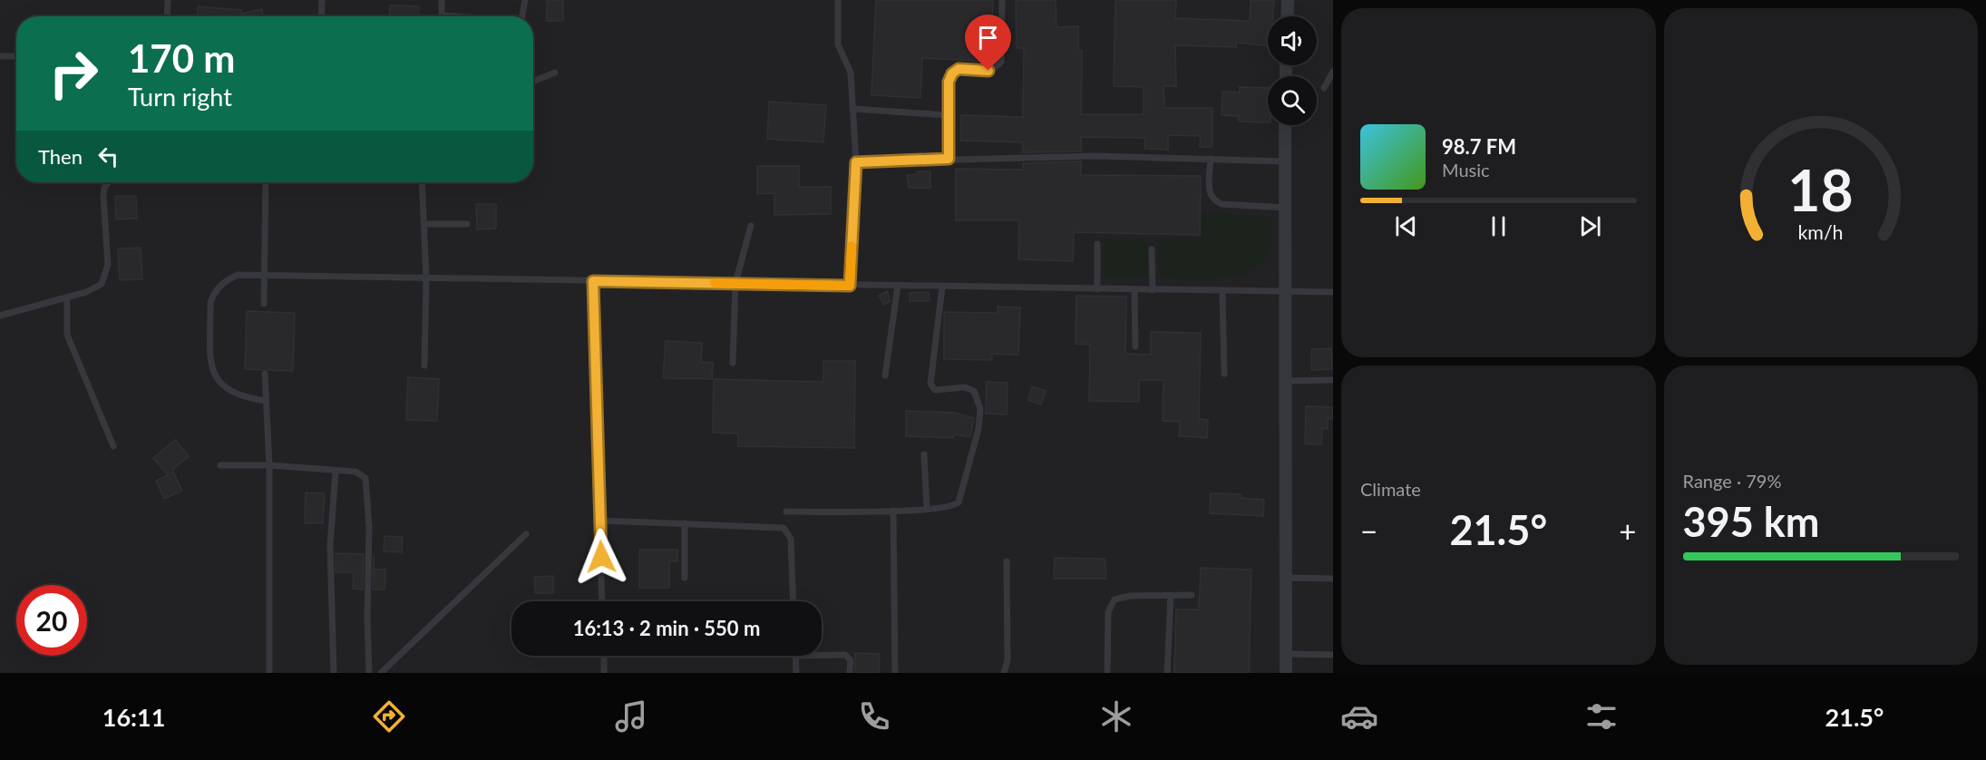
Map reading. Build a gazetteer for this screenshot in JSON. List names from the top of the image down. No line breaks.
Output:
{"page":{"turn":["170 m","Turn right"],"song":["98.7 FM","Music"],"then":"Then","tile":["Climate",["Range · 79%","395 km"]],"heat":["−","21.5°","+"],"limit":"20","trip":"16:13 · 2 min · 550 m","tabs":["16:11","21.5°"],"gauge":["18","km/h"]}}
